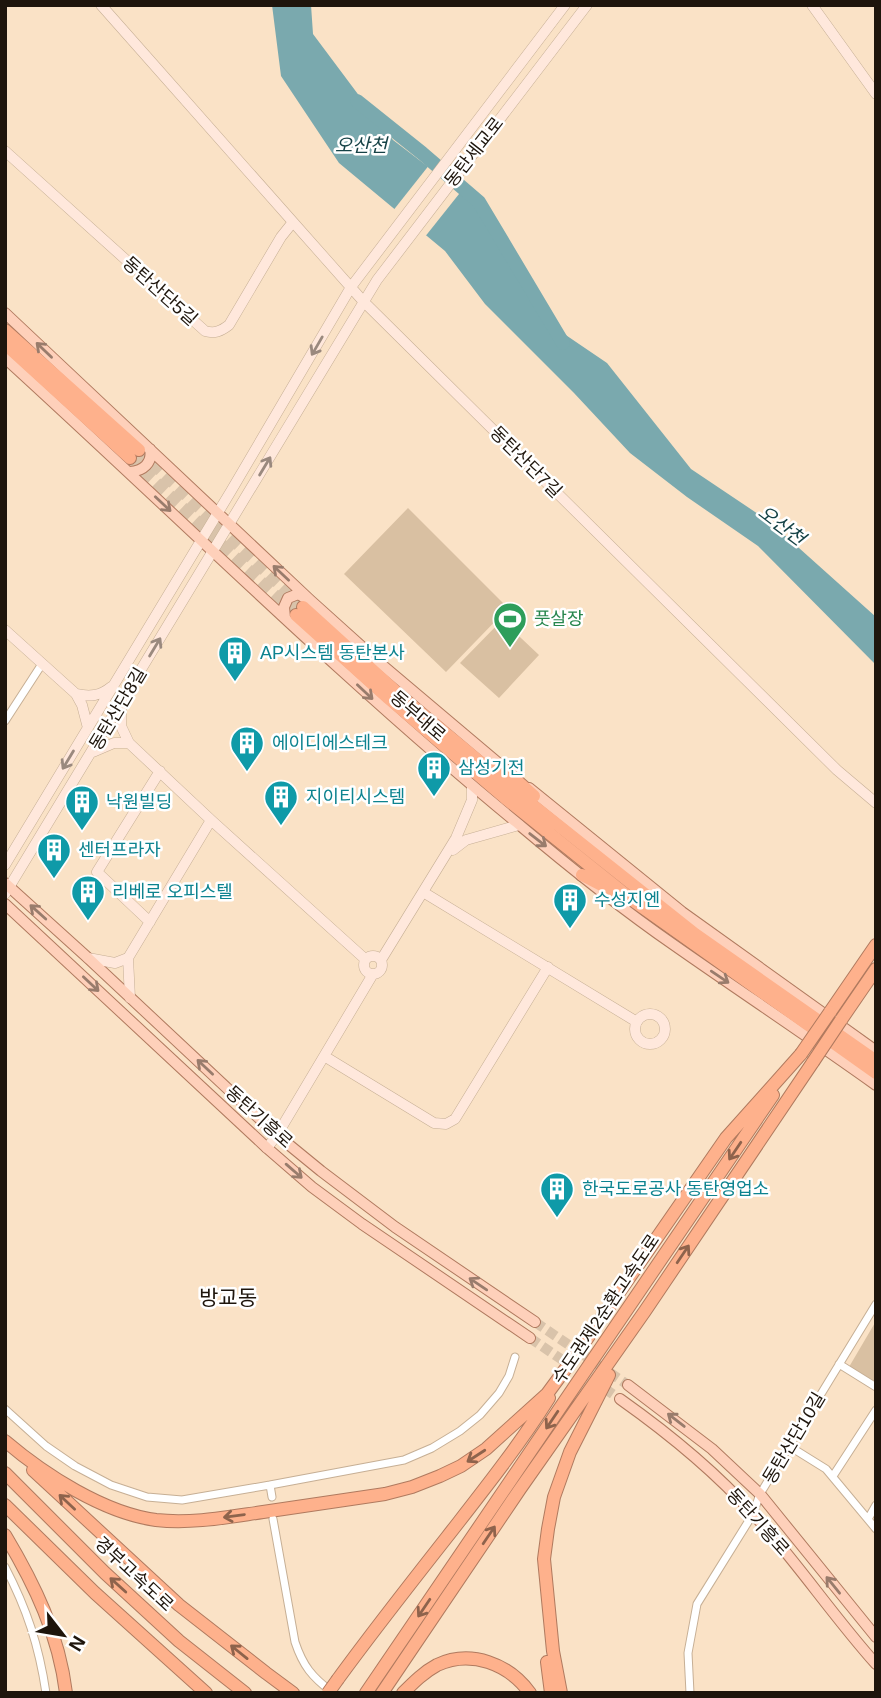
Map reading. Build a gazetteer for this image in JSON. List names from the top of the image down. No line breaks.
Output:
{"streets":{"highway":["동부대로","수도권제2순환고속도로","경부고속도로"],"main road":["동탄기흥로"],"street":["동탄세교로","동탄산단5길","동탄산단7길","동탄산단8길","동탄산단10길"]},"crossings":[["동탄세교로","동탄산단7길"],["동탄산단8길","동부대로"],["동탄산단8길","동탄기흥로"],["동탄기흥로","동탄산단10길"]],"districts":["방교동"],"water":["오산천"],"places":{"sports":["풋살장"],"building":["AP시스템 동탄본사","에이디에스테크","삼성기전","지이티시스템","낙원빌딩","센터프라자","리베로 오피스텔","수성지엔","한국도로공사 동탄영업소"]},"north":"bottom right"}
